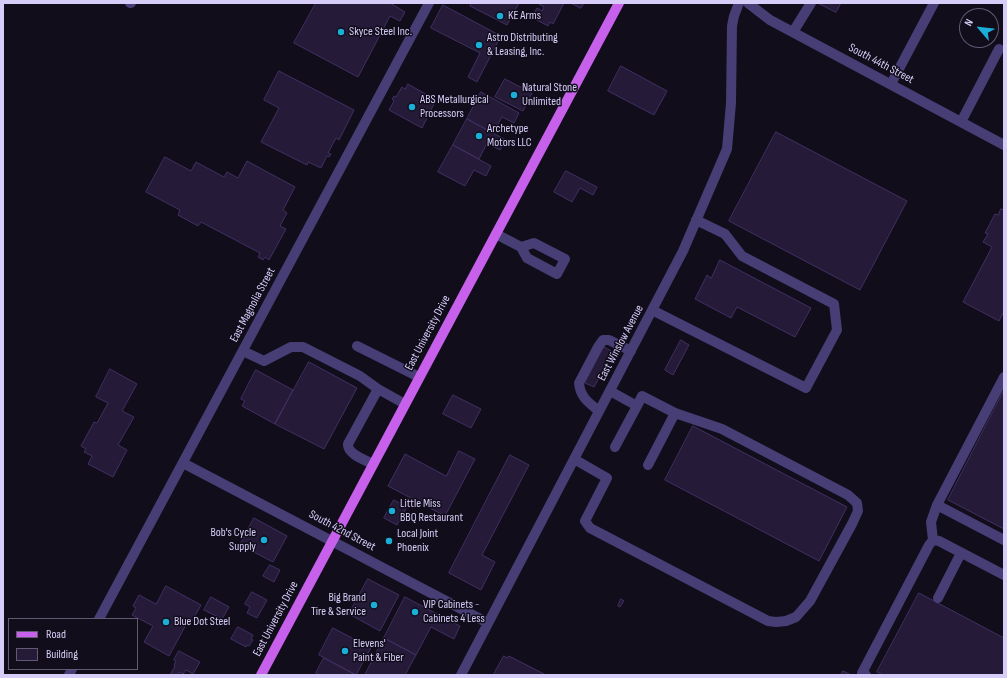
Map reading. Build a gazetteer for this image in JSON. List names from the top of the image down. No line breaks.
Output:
{"streets":{"main road":["East University Drive"],"street":["South 44th Street","East Magnolia Street","East Winslow Avenue","South 42nd Street"]},"crossings":[["East Magnolia Street","South 42nd Street"],["East University Drive","South 42nd Street"],["East Winslow Avenue","South 42nd Street"]],"places":["KE Arms","Skyce Steel Inc.","Astro Distributing & Leasing, Inc.","Natural Stone Unlimited","ABS Metallurgical Processors","Archetype Motors LLC","Little Miss BBQ Restaurant","Bob's Cycle Supply","Local Joint Phoenix","Big Brand Tire & Service","VIP Cabinets - Cabinets 4 Less","Blue Dot Steel","Elevens' Paint & Fiber"],"legend":["Road","Building"],"north":"top left"}
